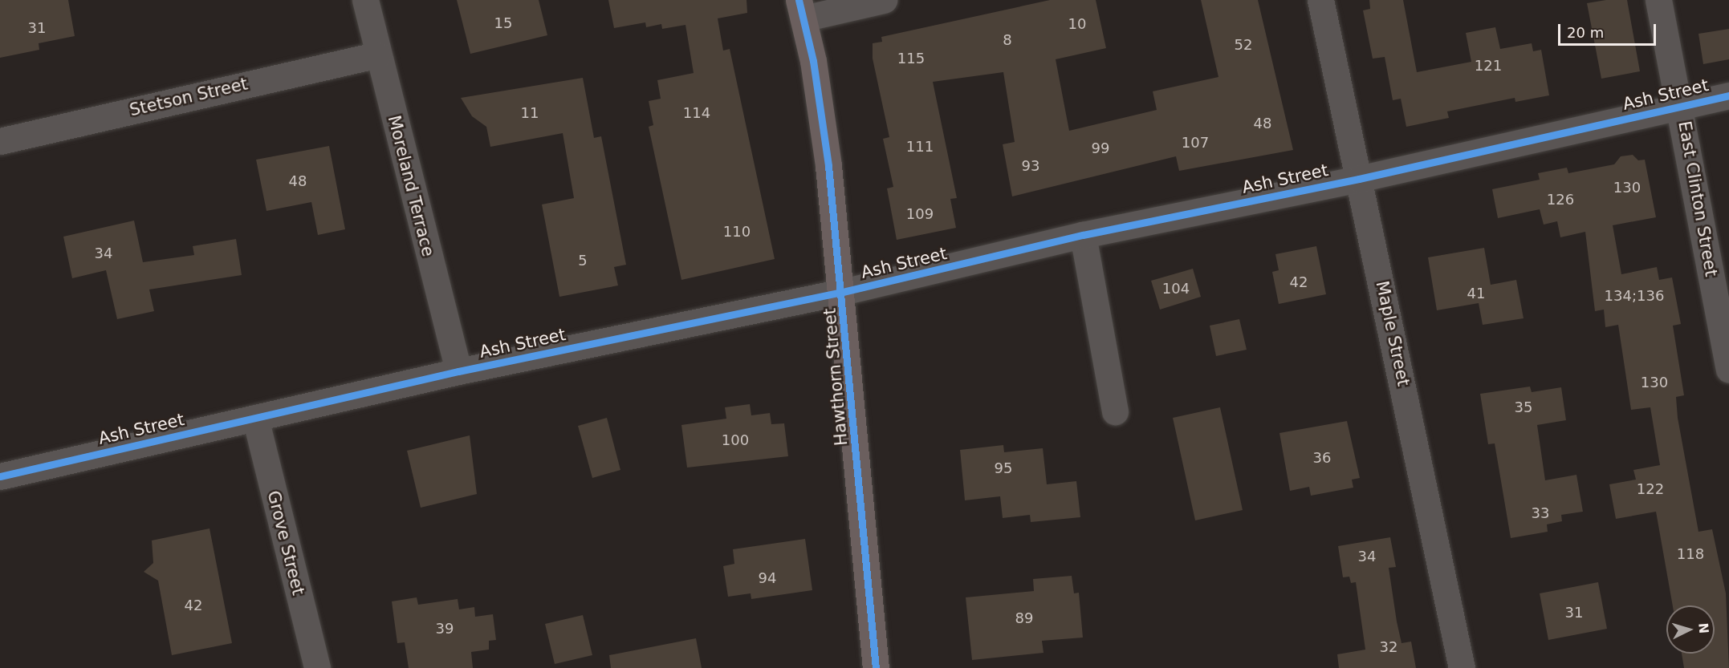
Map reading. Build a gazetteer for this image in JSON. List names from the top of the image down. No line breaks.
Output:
{"streets":{"main road":["Hawthorn Street"],"street":["Ash Street","Stetson Street","Moreland Terrace","East Clinton Street","Maple Street","Grove Street"]},"crossings":[["Ash Street","Moreland Terrace"],["Ash Street","East Clinton Street"],["Ash Street","Maple Street"],["Ash Street","Hawthorn Street"],["Ash Street","Grove Street"],["Stetson Street","Moreland Terrace"]],"house_numbers":["15","10","31","8","52","115","121","11","114","48","107","111","99","93","48","130","126","109","110","34","5","42","104","41","134;136","130","35","100","36","95","122","33","118","34","94","42","31","89","39","32"],"scale_bar":"20 m","north":"right"}
